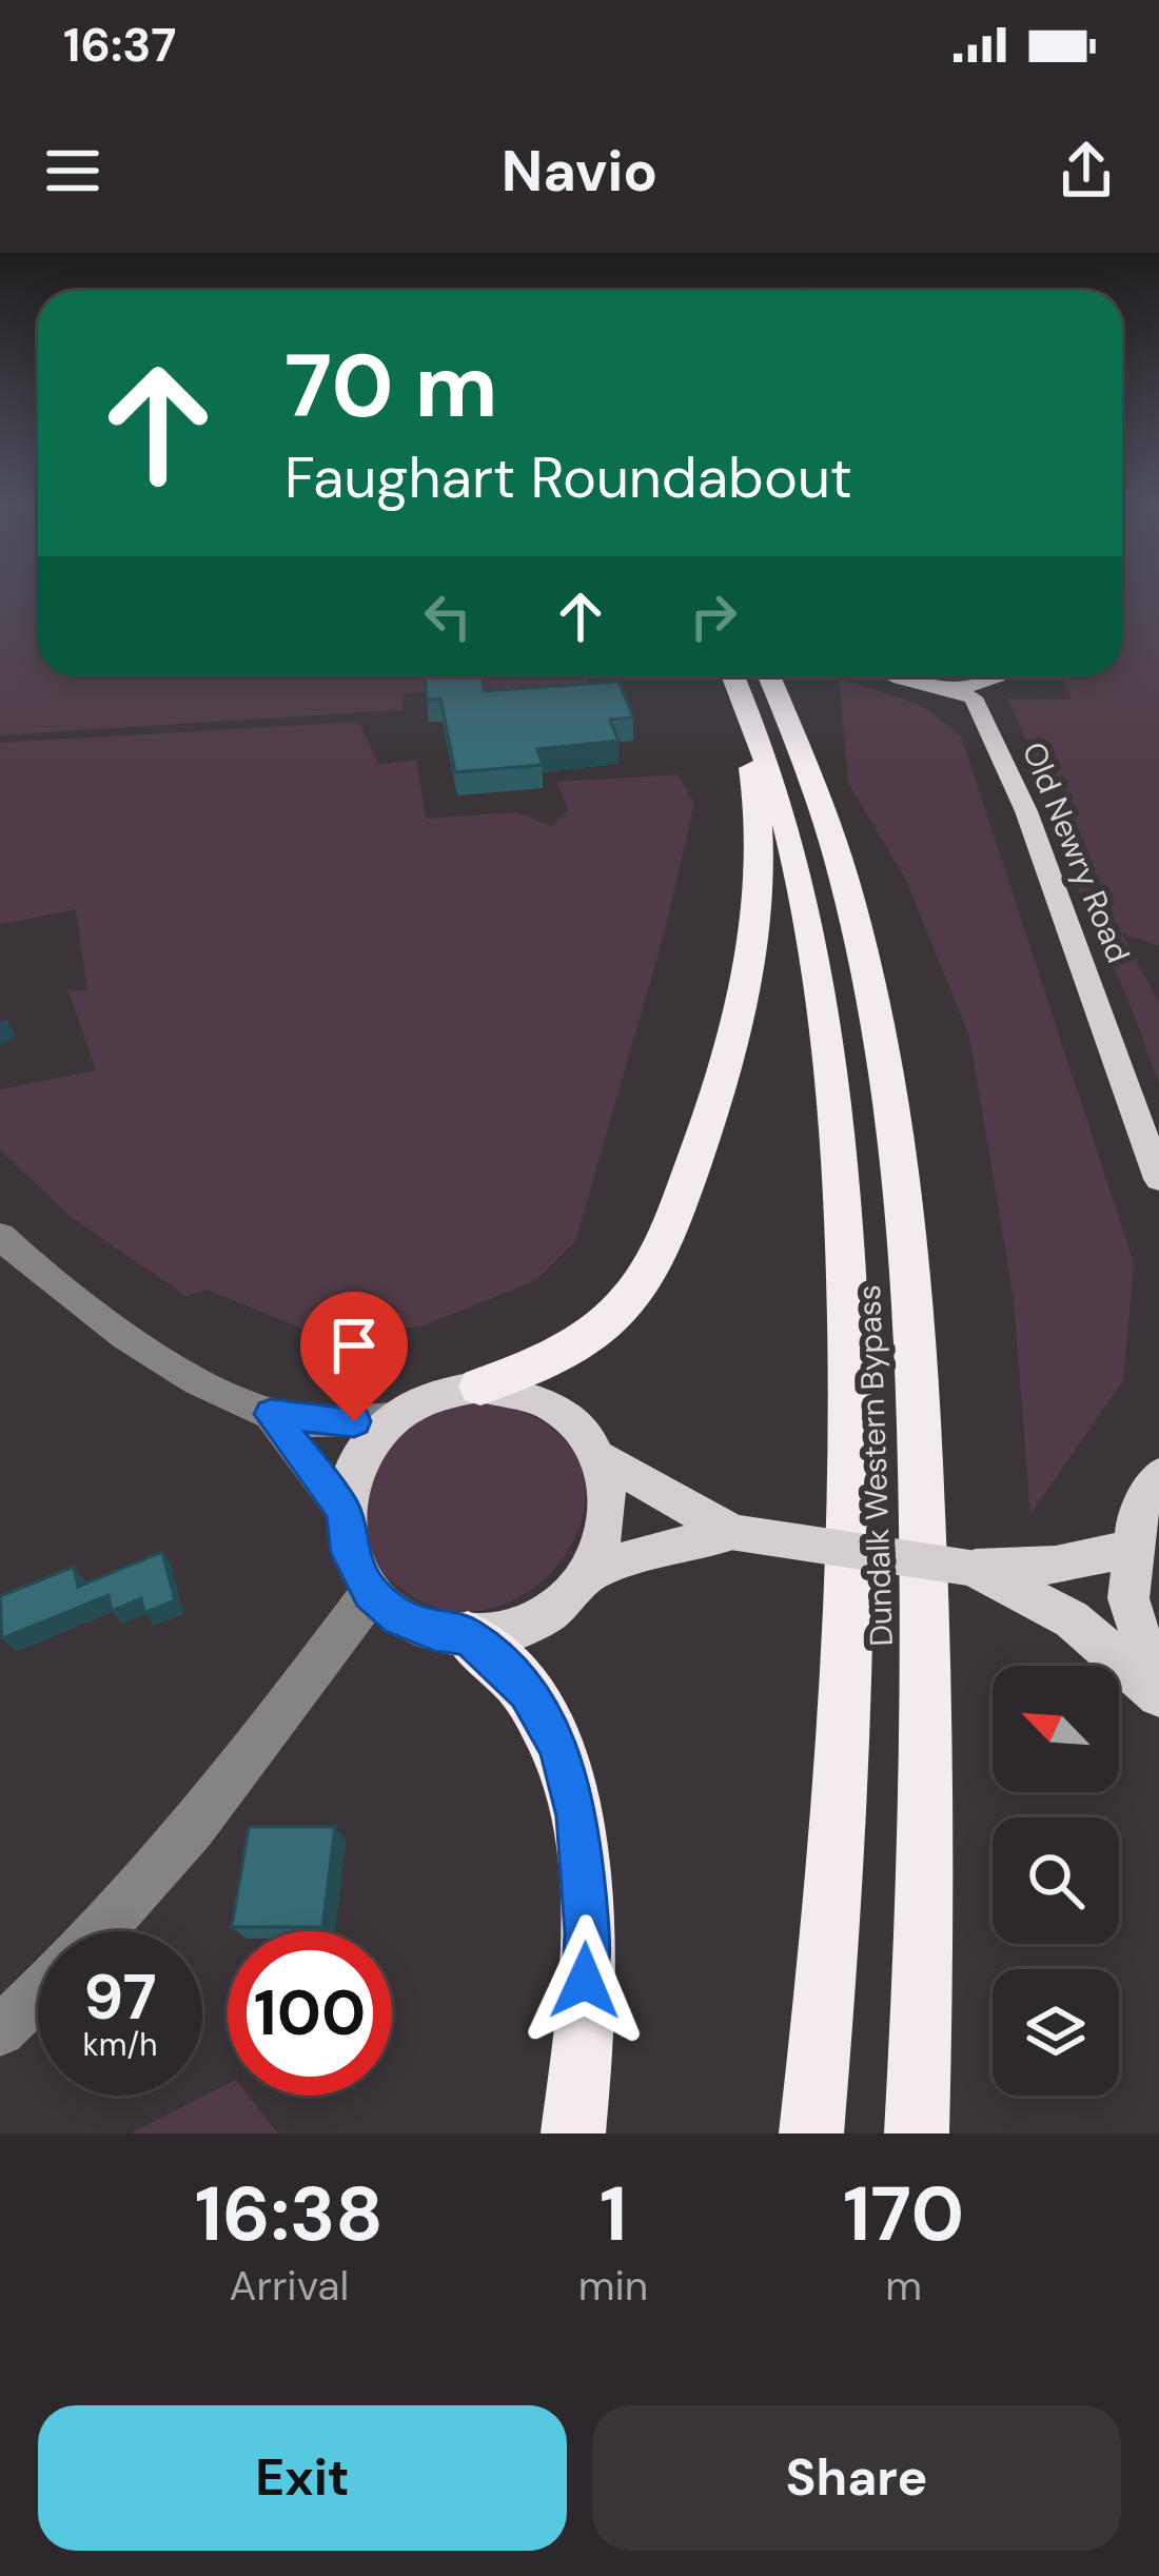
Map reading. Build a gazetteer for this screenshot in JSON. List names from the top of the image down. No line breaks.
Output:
{"streets":{"highway":["Dundalk Western Bypass"],"main road":["Old Newry Road"]},"north":"top left","page":{"status":"16:37","header":"Navio","turn":["70 m","Faughart Roundabout"],"speed":"97 km/h","limit":"100","eta":["16:38","Arrival","1","min","170","m"],"buttons":["Exit","Share"]}}
